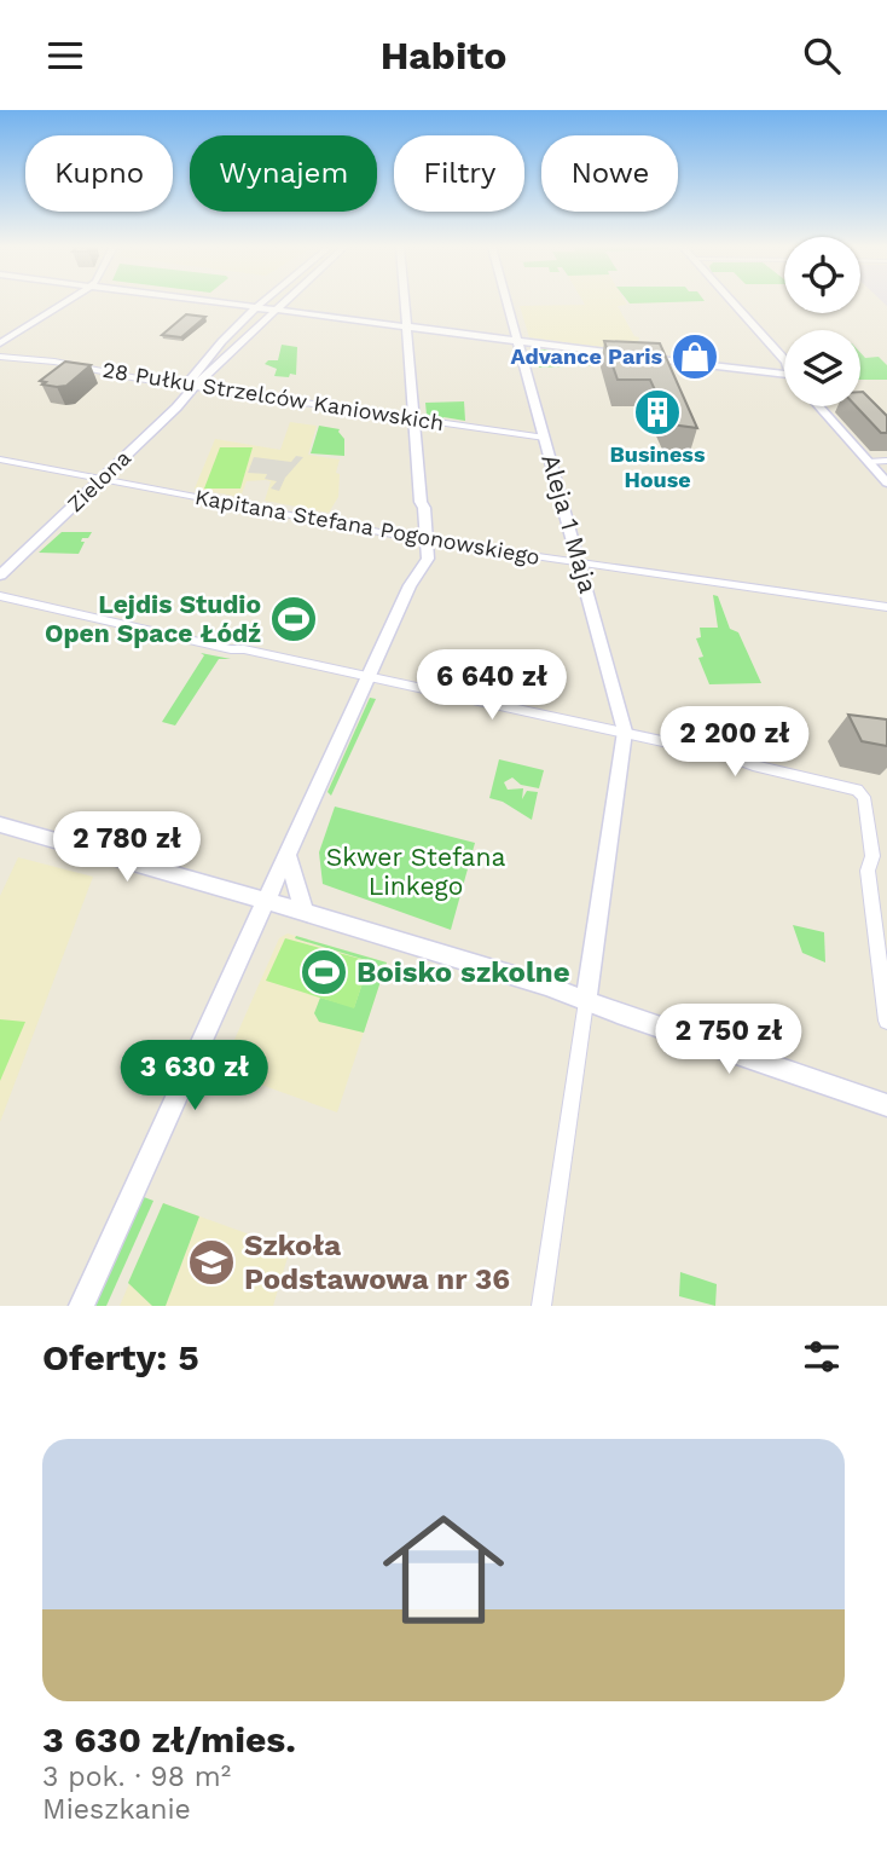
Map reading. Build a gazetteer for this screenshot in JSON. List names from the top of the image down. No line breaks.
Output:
{"streets":{"street":["28 Pułku Strzelców Kaniowskich","Zielona","Aleja 1 Maja","Kapitana Stefana Pogonowskiego"]},"crossings":[["28 Pułku Strzelców Kaniowskich","Zielona"],["28 Pułku Strzelców Kaniowskich","Aleja 1 Maja"],["Zielona","Kapitana Stefana Pogonowskiego"],["Aleja 1 Maja","Kapitana Stefana Pogonowskiego"]],"parks":["Skwer Stefana Linkego"],"places":{"shop":["Advance Paris"],"building":["Business House"],"sports":["Lejdis Studio Open Space Łódź","Boisko szkolne"],"school or university":["Szkoła Podstawowa nr 36"]},"page":{"header":"Habito","chip":["Kupno","Wynajem","Filtry","Nowe"],"price":["6 640 zł","2 200 zł","2 780 zł","2 750 zł","3 630 zł"],"heading":"Oferty: 5","list":[{"name":"3 630 zł/mies.","note":"3 pok. · 98 m² · Mieszkanie"}]}}
